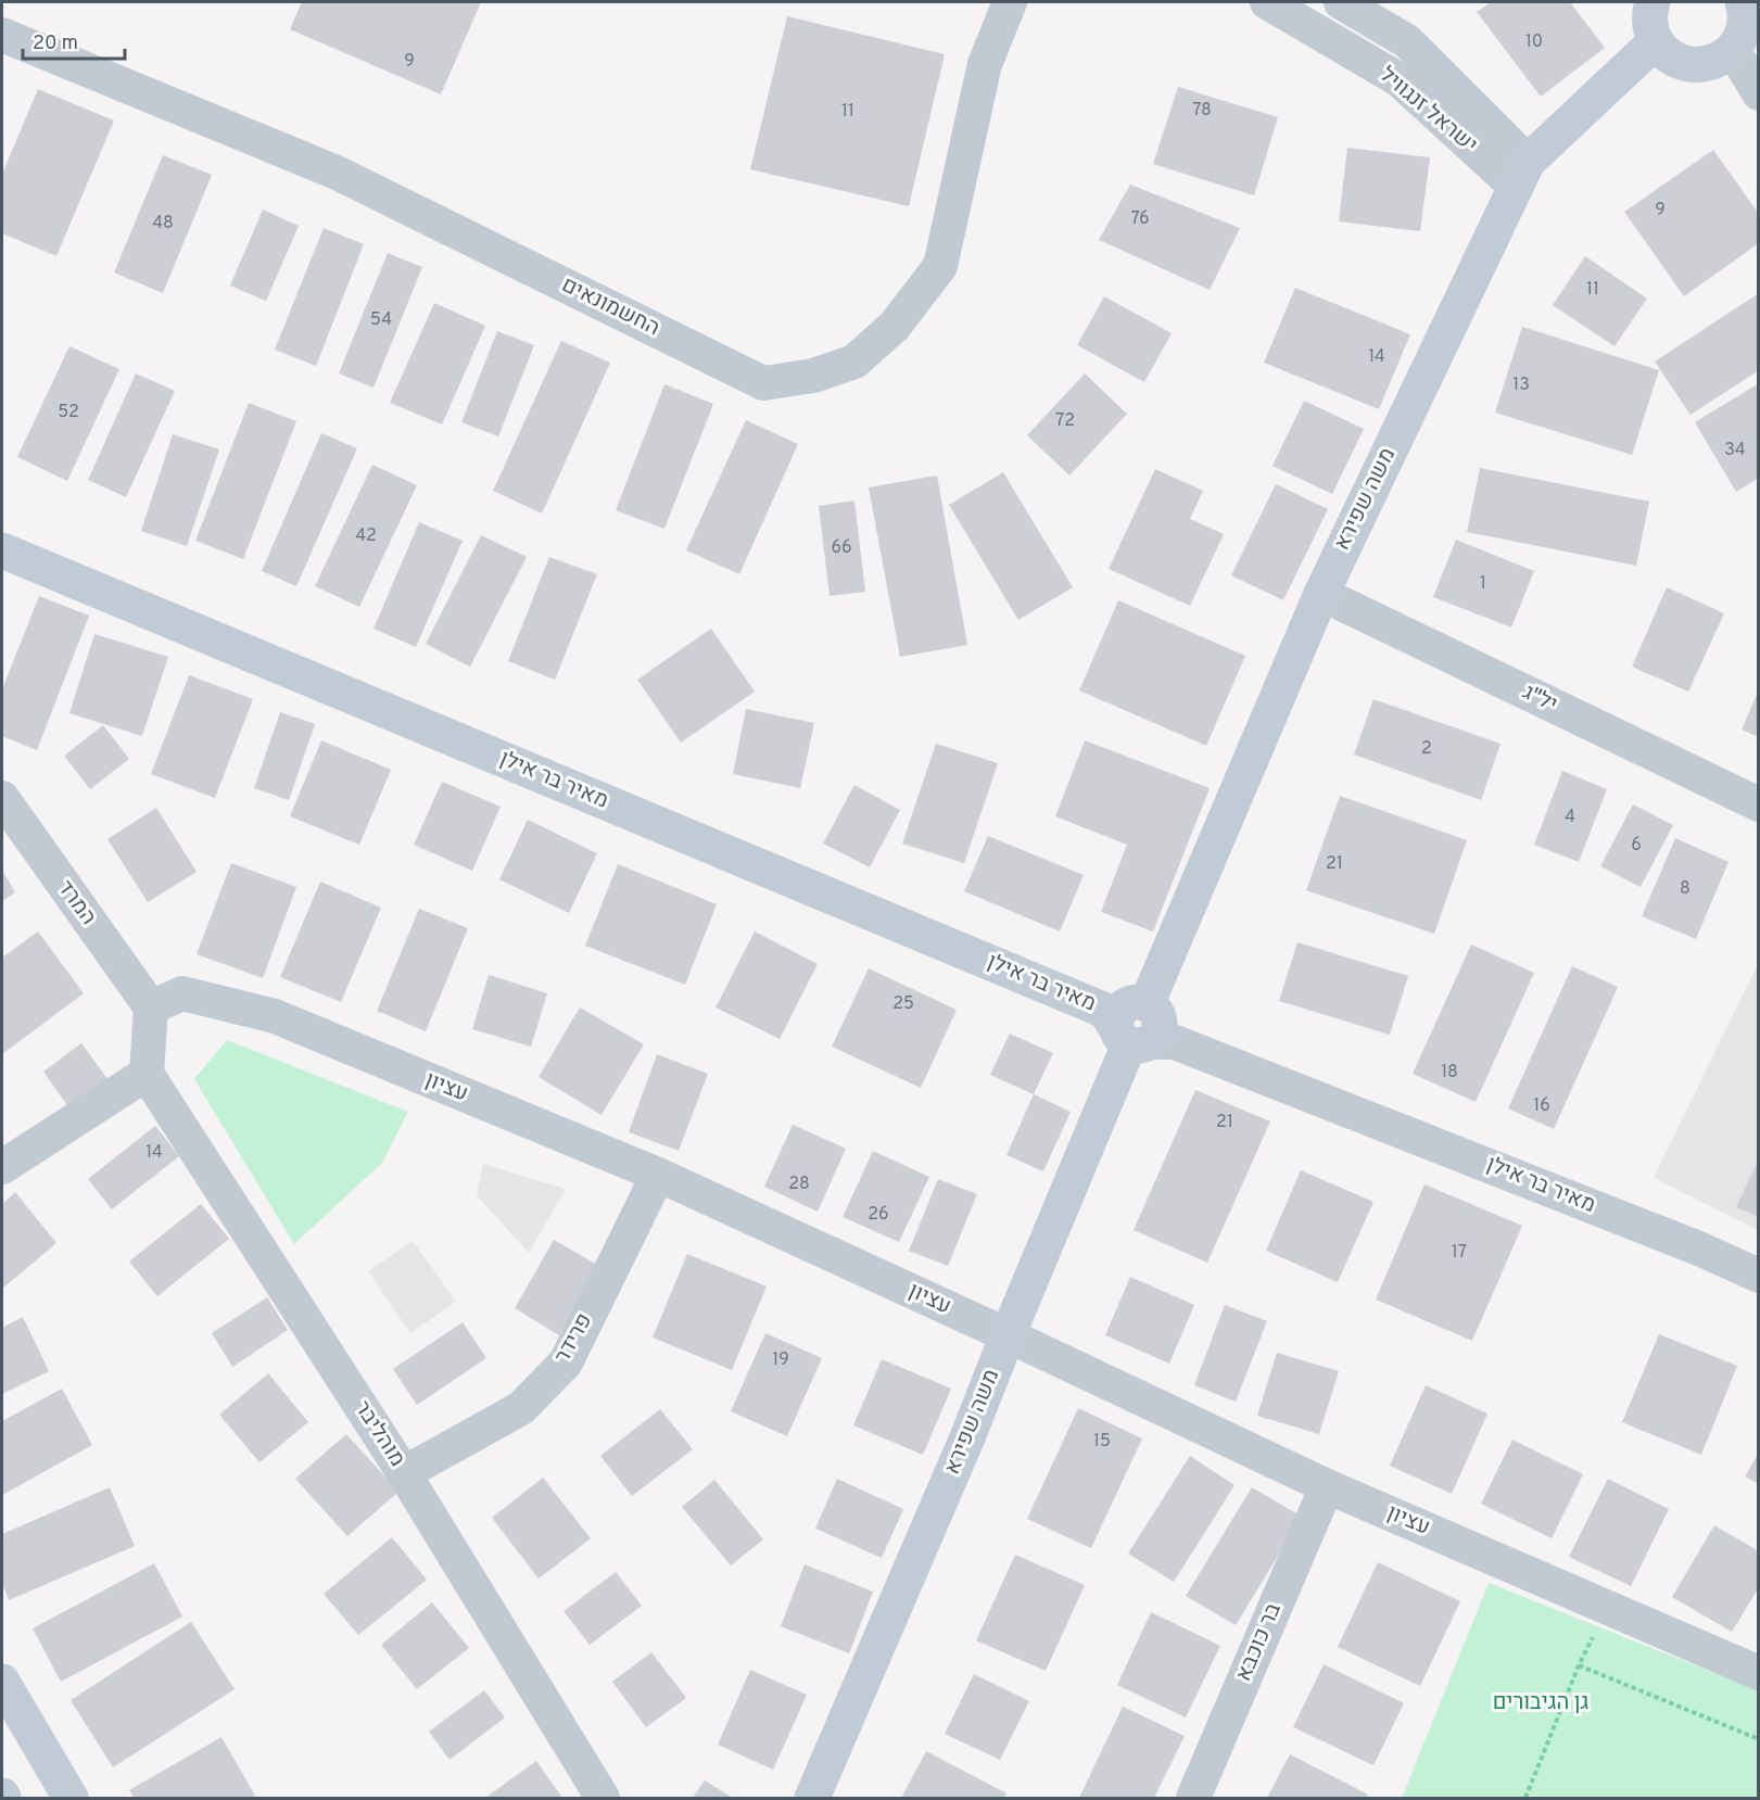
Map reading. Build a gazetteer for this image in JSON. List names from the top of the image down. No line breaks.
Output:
{"streets":{"street":["ישראל זנגוויל","החשמונאים","משה שפירא","יל\"ג","מאיר בר אילן","המרד","עציון","פרידר","מוהליבר","בר כוכבא"]},"crossings":[["ישראל זנגוויל","משה שפירא"],["משה שפירא","יל\"ג"],["משה שפירא","מאיר בר אילן"],["משה שפירא","עציון"],["המרד","עציון"],["עציון","פרידר"],["עציון","בר כוכבא"],["פרידר","מוהליבר"]],"parks":["גן הגיבורים"],"house_numbers":["10","9","78","11","9","76","48","11","54","14","13","52","72","34","42","66","1","2","4","6","21","8","25","18","16","21","14","28","26","17","19","15"],"scale_bar":"20 m"}
